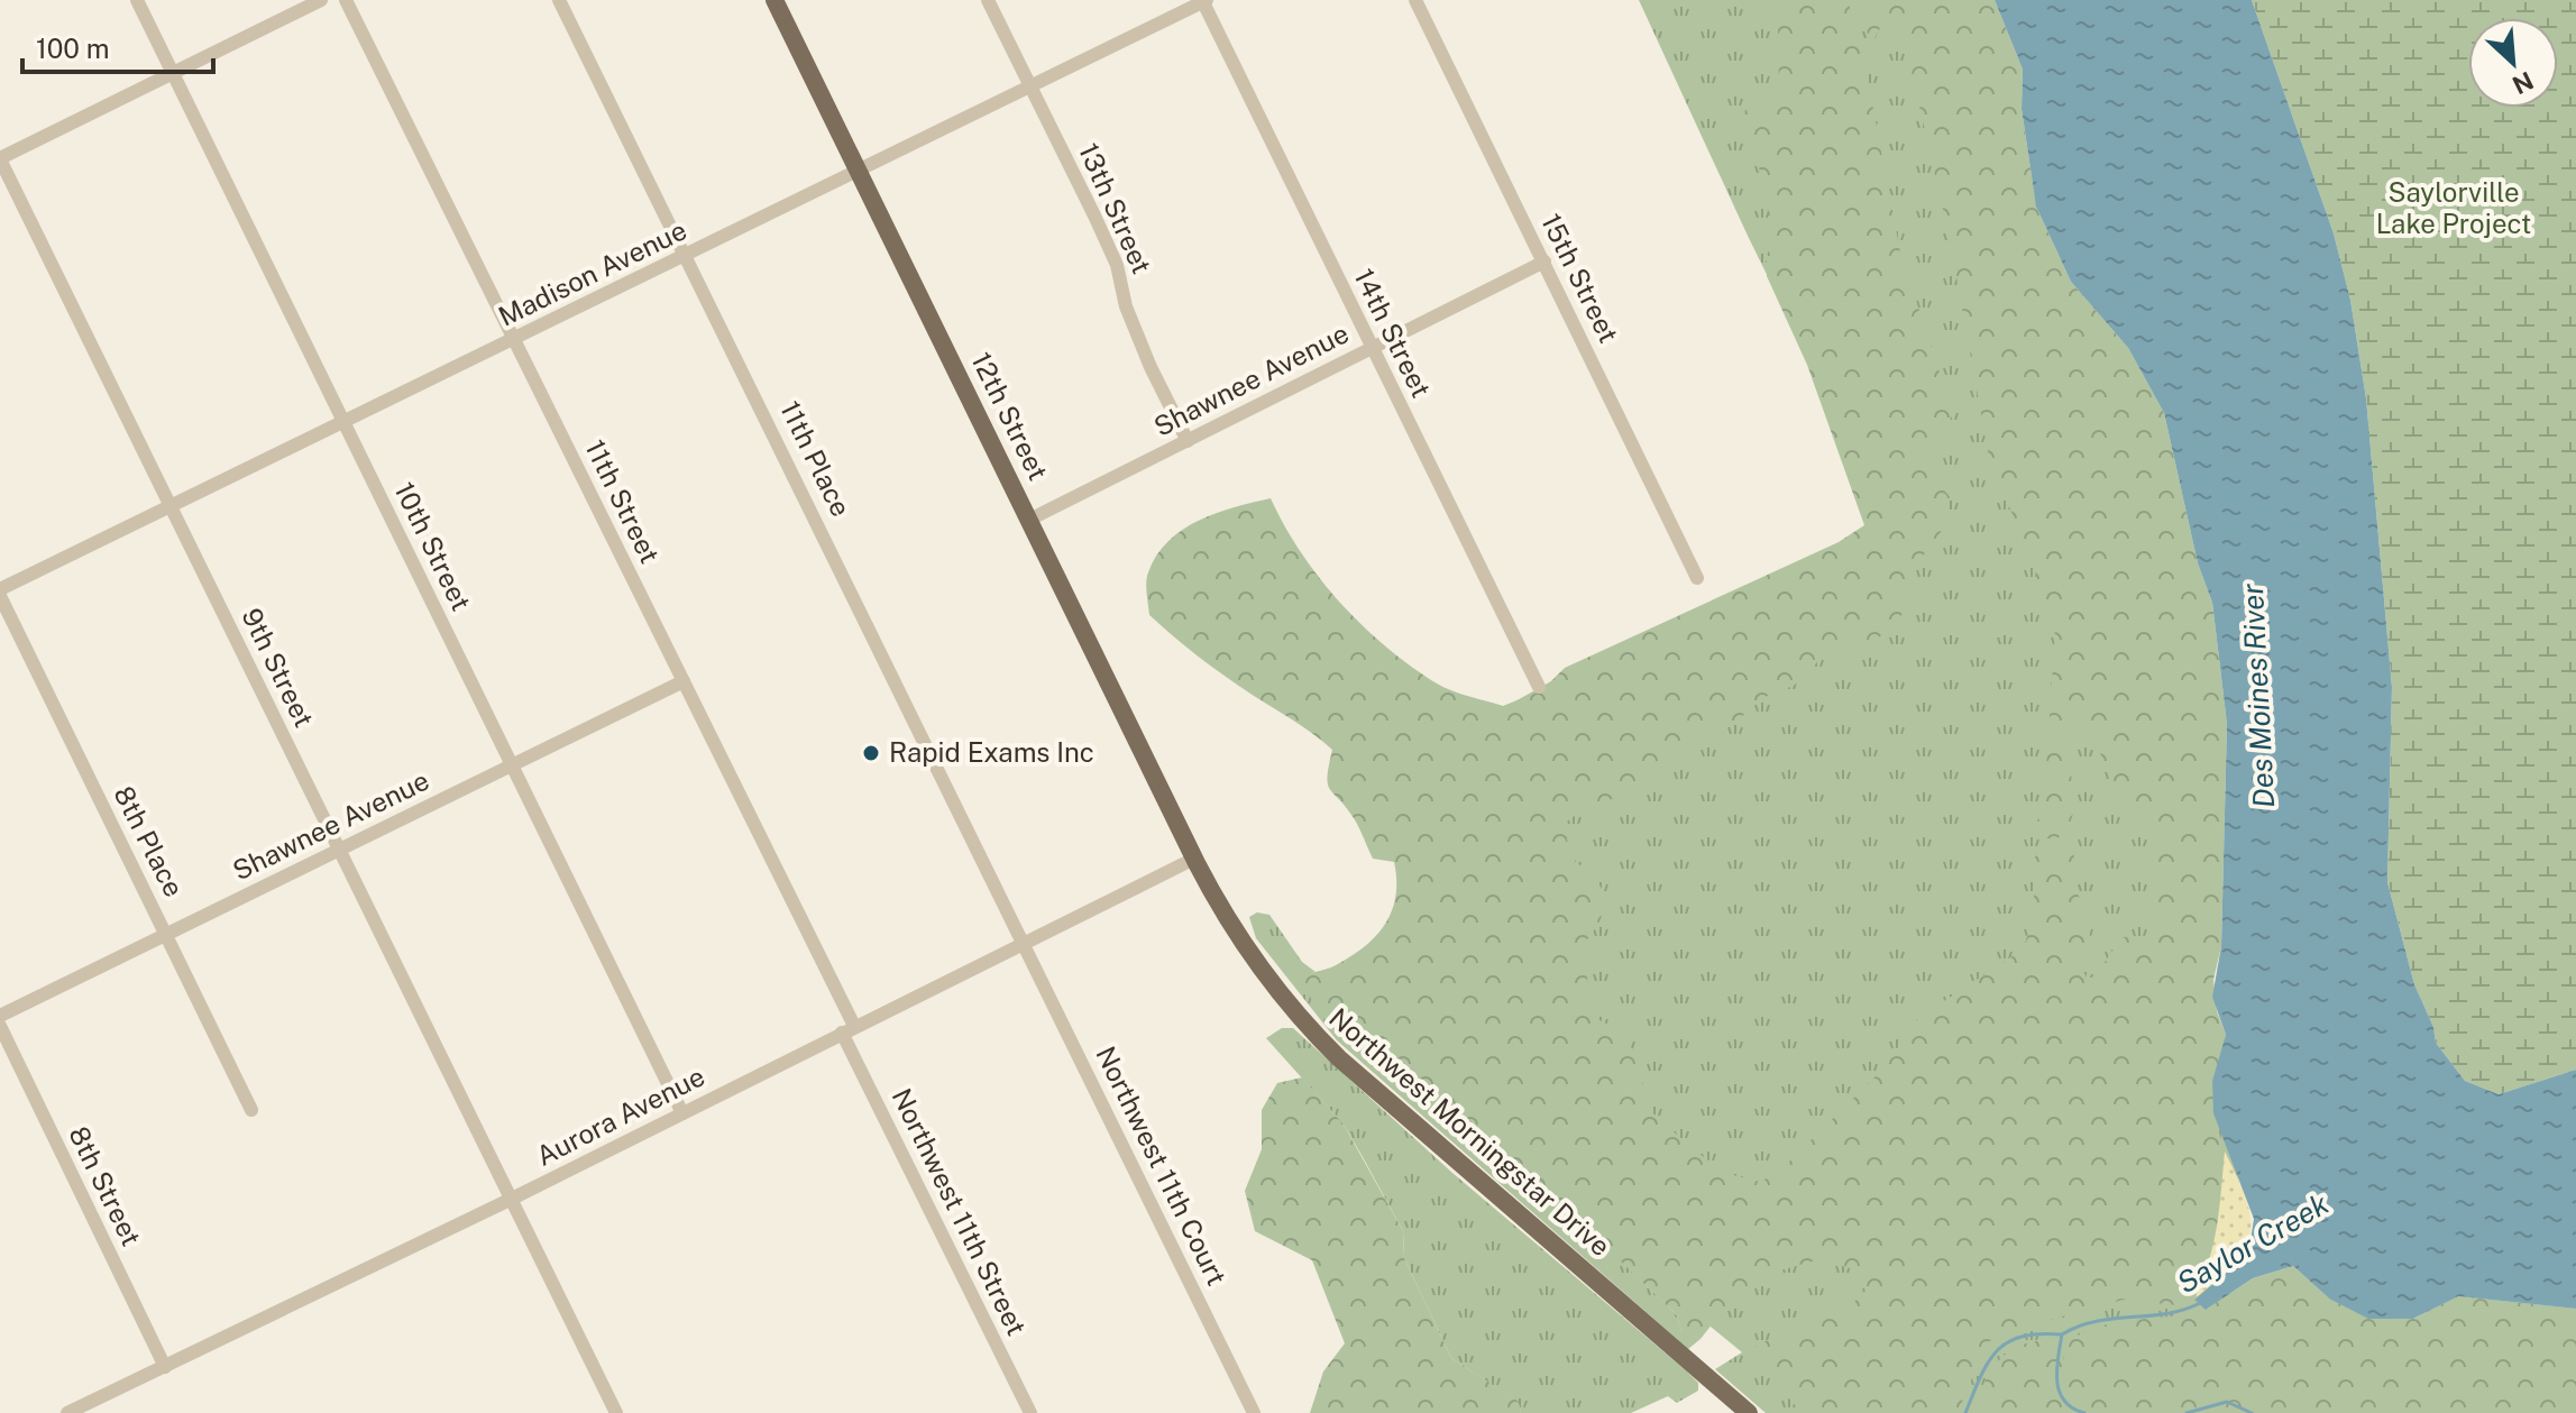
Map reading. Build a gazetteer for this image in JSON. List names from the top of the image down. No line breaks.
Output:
{"streets":{"main road":["12th Street","Northwest Morningstar Drive"],"street":["13th Street","Madison Avenue","15th Street","14th Street","Shawnee Avenue","11th Place","11th Street","10th Street","9th Street","8th Place","Aurora Avenue","Northwest 11th Court","8th Street","Northwest 11th Street"]},"crossings":[["13th Street","Madison Avenue"],["13th Street","Shawnee Avenue"],["Madison Avenue","14th Street"],["Madison Avenue","12th Street"],["Madison Avenue","11th Place"],["Madison Avenue","11th Street"],["Madison Avenue","10th Street"],["Madison Avenue","9th Street"],["Madison Avenue","8th Place"],["15th Street","Shawnee Avenue"],["14th Street","Shawnee Avenue"],["Shawnee Avenue","12th Street"],["Shawnee Avenue","11th Street"],["Shawnee Avenue","10th Street"],["Shawnee Avenue","9th Street"],["Shawnee Avenue","8th Place"],["12th Street","Aurora Avenue"],["12th Street","Northwest Morningstar Drive"],["11th Place","Aurora Avenue"],["11th Place","Northwest 11th Court"],["11th Street","Aurora Avenue"],["11th Street","Northwest 11th Street"],["10th Street","Aurora Avenue"],["9th Street","Aurora Avenue"],["Aurora Avenue","Northwest Morningstar Drive"],["Aurora Avenue","Northwest 11th Court"],["Aurora Avenue","8th Street"],["Aurora Avenue","Northwest 11th Street"]],"water":["Des Moines River","Saylor Creek"],"parks":["Saylorville Lake Project"],"places":["Rapid Exams Inc"],"scale_bar":"100 m","north":"bottom right"}
